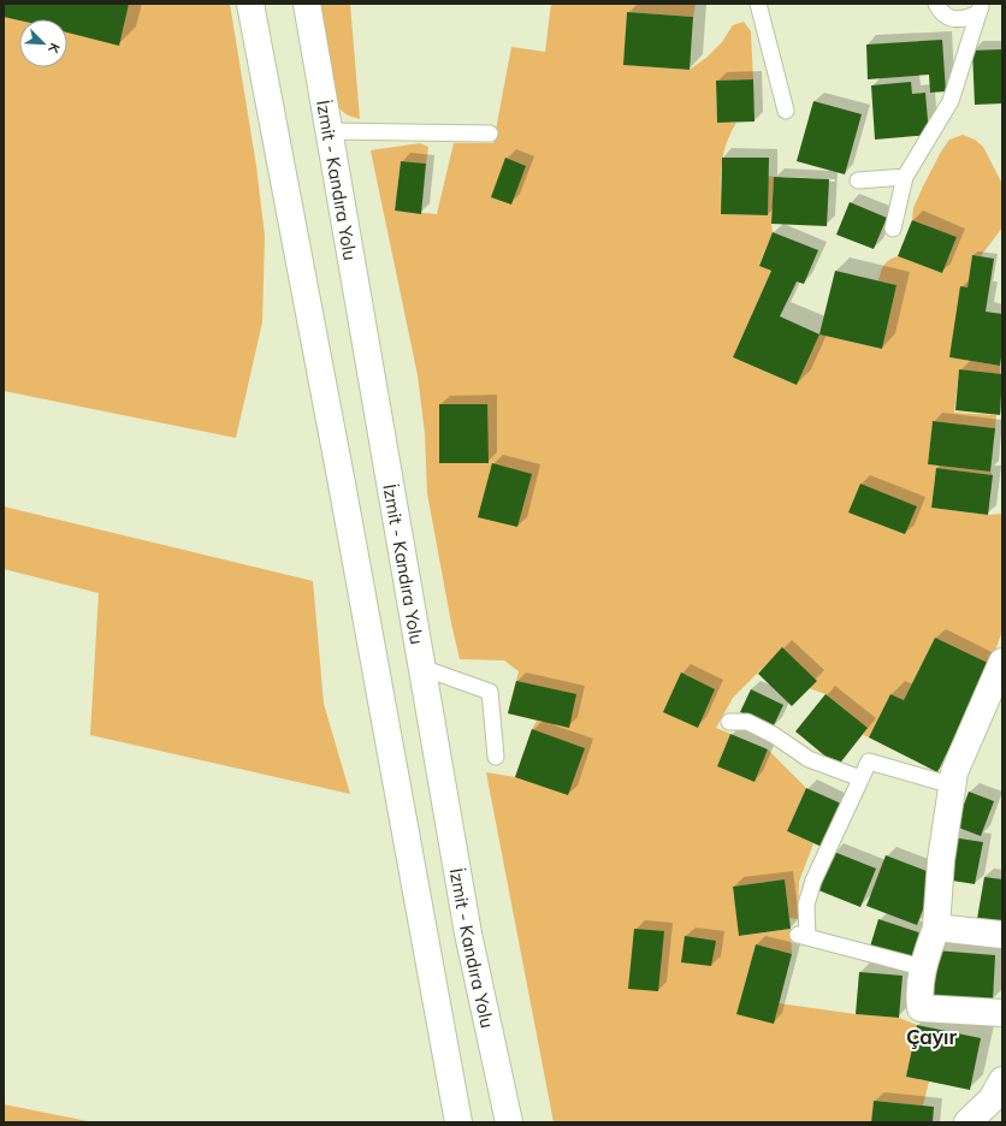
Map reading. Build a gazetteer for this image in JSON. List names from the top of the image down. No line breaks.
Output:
{"streets":{"main road":["İzmit - Kandıra Yolu"]},"districts":["Çayır"],"north":"bottom right"}
